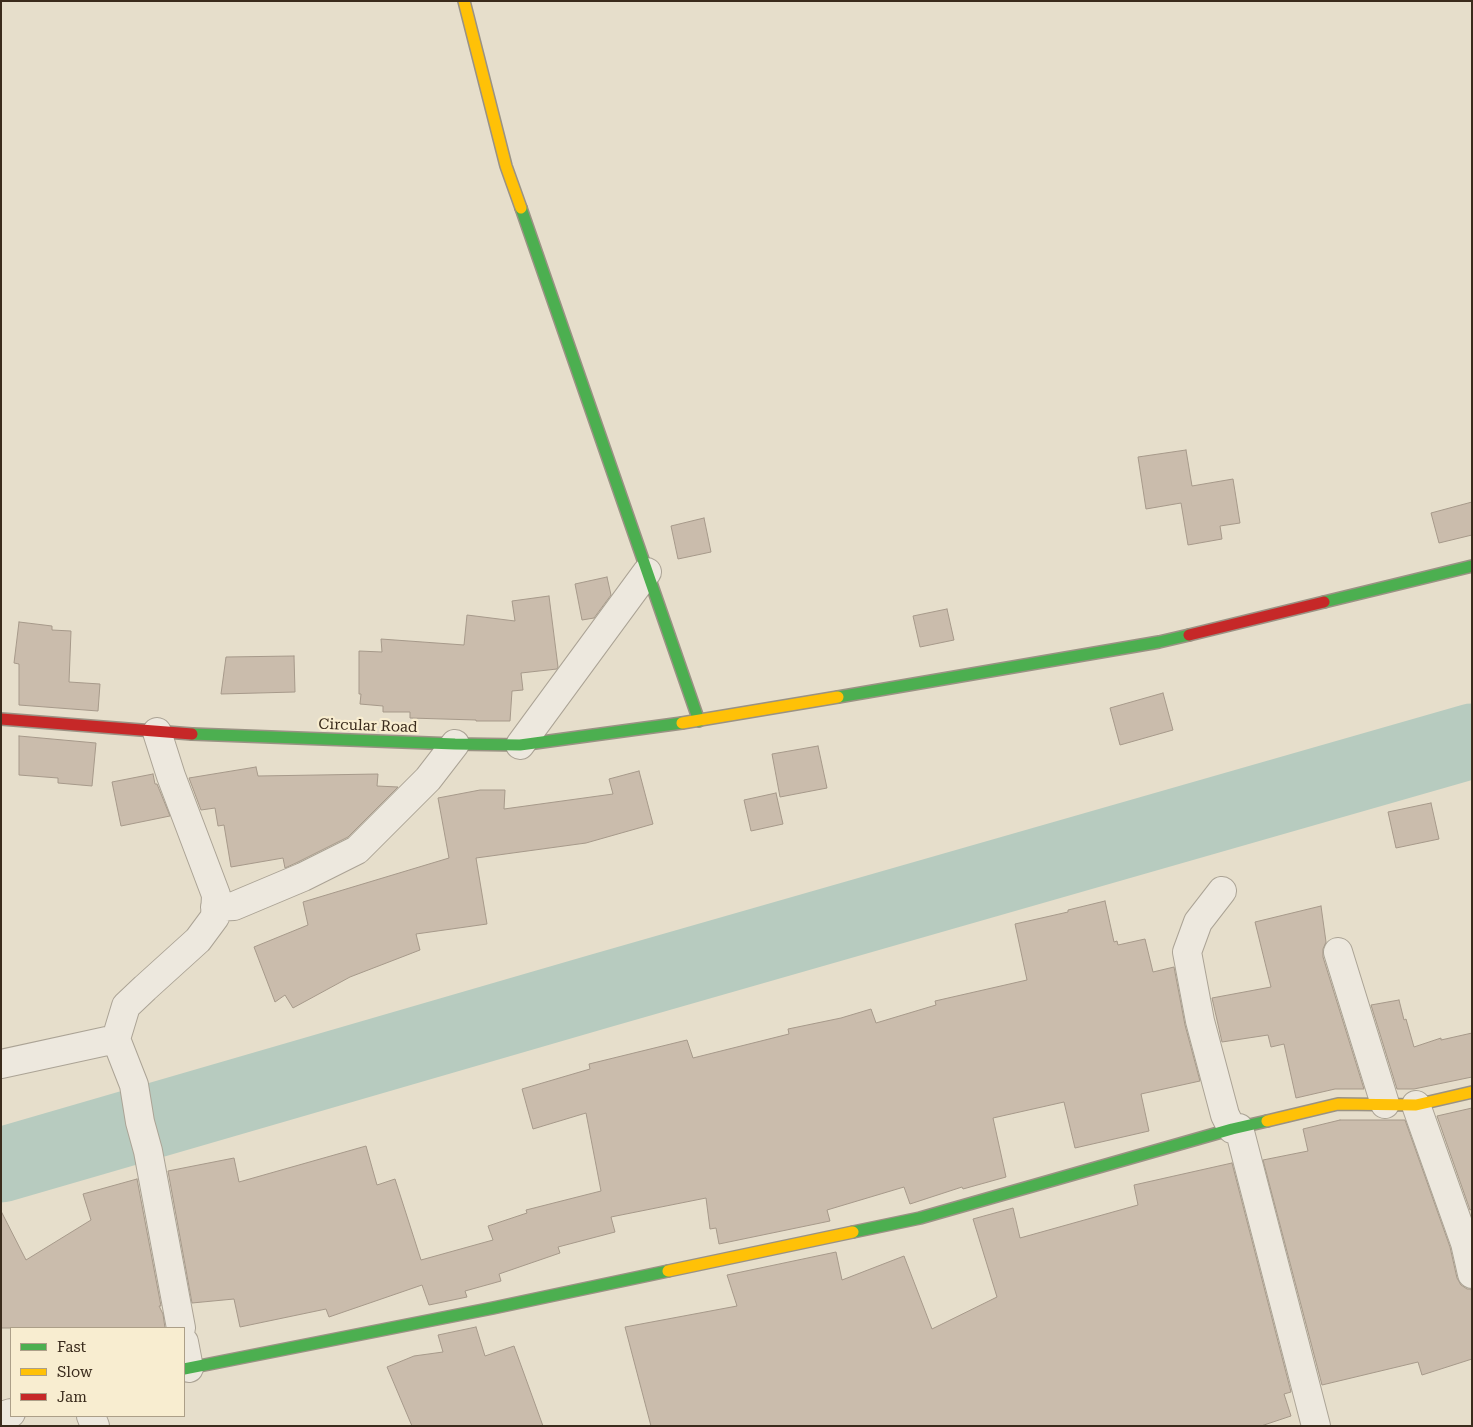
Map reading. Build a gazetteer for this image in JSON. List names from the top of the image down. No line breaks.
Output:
{"streets":{"street":["Circular Road"]},"legend":["Fast","Slow","Jam"]}
